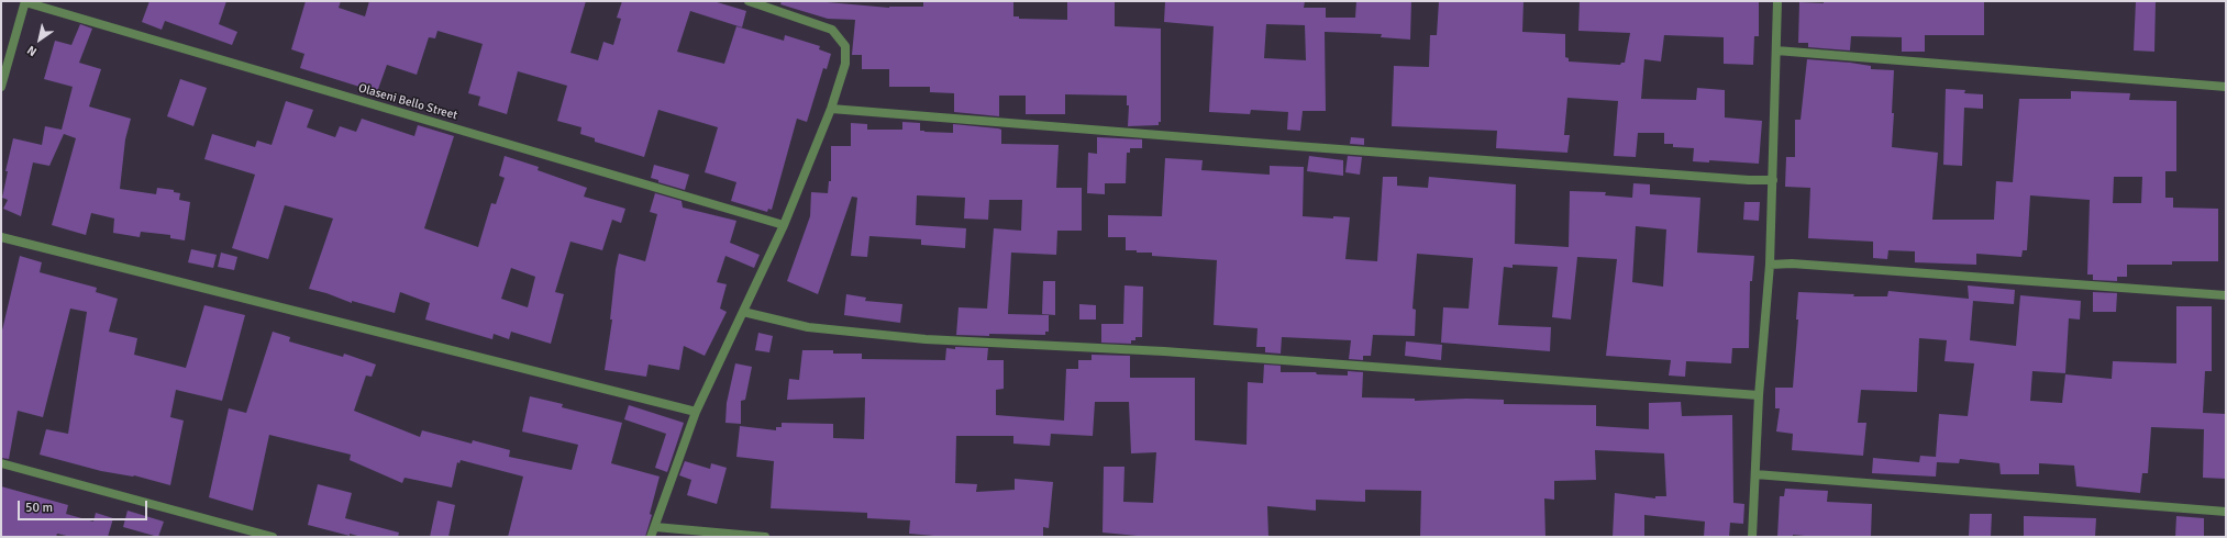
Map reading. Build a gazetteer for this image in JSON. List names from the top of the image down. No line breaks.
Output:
{"streets":{"street":["Olaseni Bello Street"]},"scale_bar":"50 m","north":"bottom left"}
